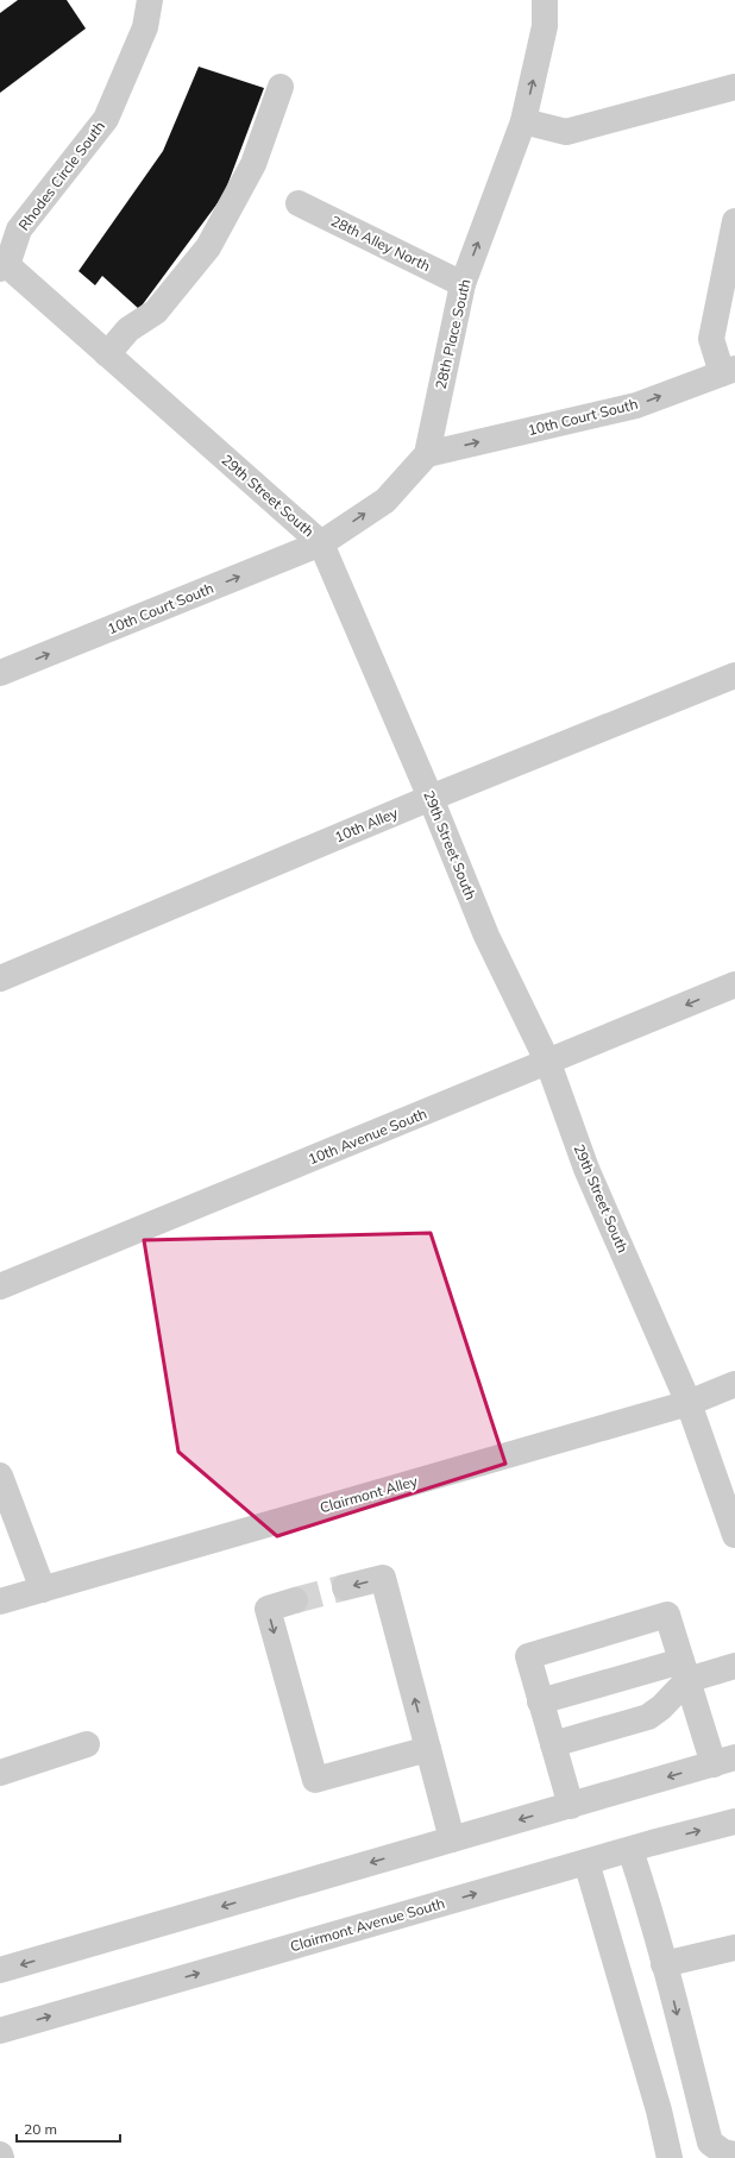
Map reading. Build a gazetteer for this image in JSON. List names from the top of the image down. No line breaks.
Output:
{"streets":{"street":["Rhodes Circle South","28th Alley North","28th Place South","10th Court South","29th Street South","10th Alley","10th Avenue South","Clairmont Alley","Clairmont Avenue South"]},"crossings":[["Rhodes Circle South","29th Street South"],["28th Alley North","28th Place South"],["28th Place South","10th Court South"],["10th Court South","29th Street South"],["29th Street South","10th Alley"],["29th Street South","10th Avenue South"],["29th Street South","Clairmont Alley"]],"one_way":["28th Place South","10th Court South"],"scale_bar":"20 m"}
